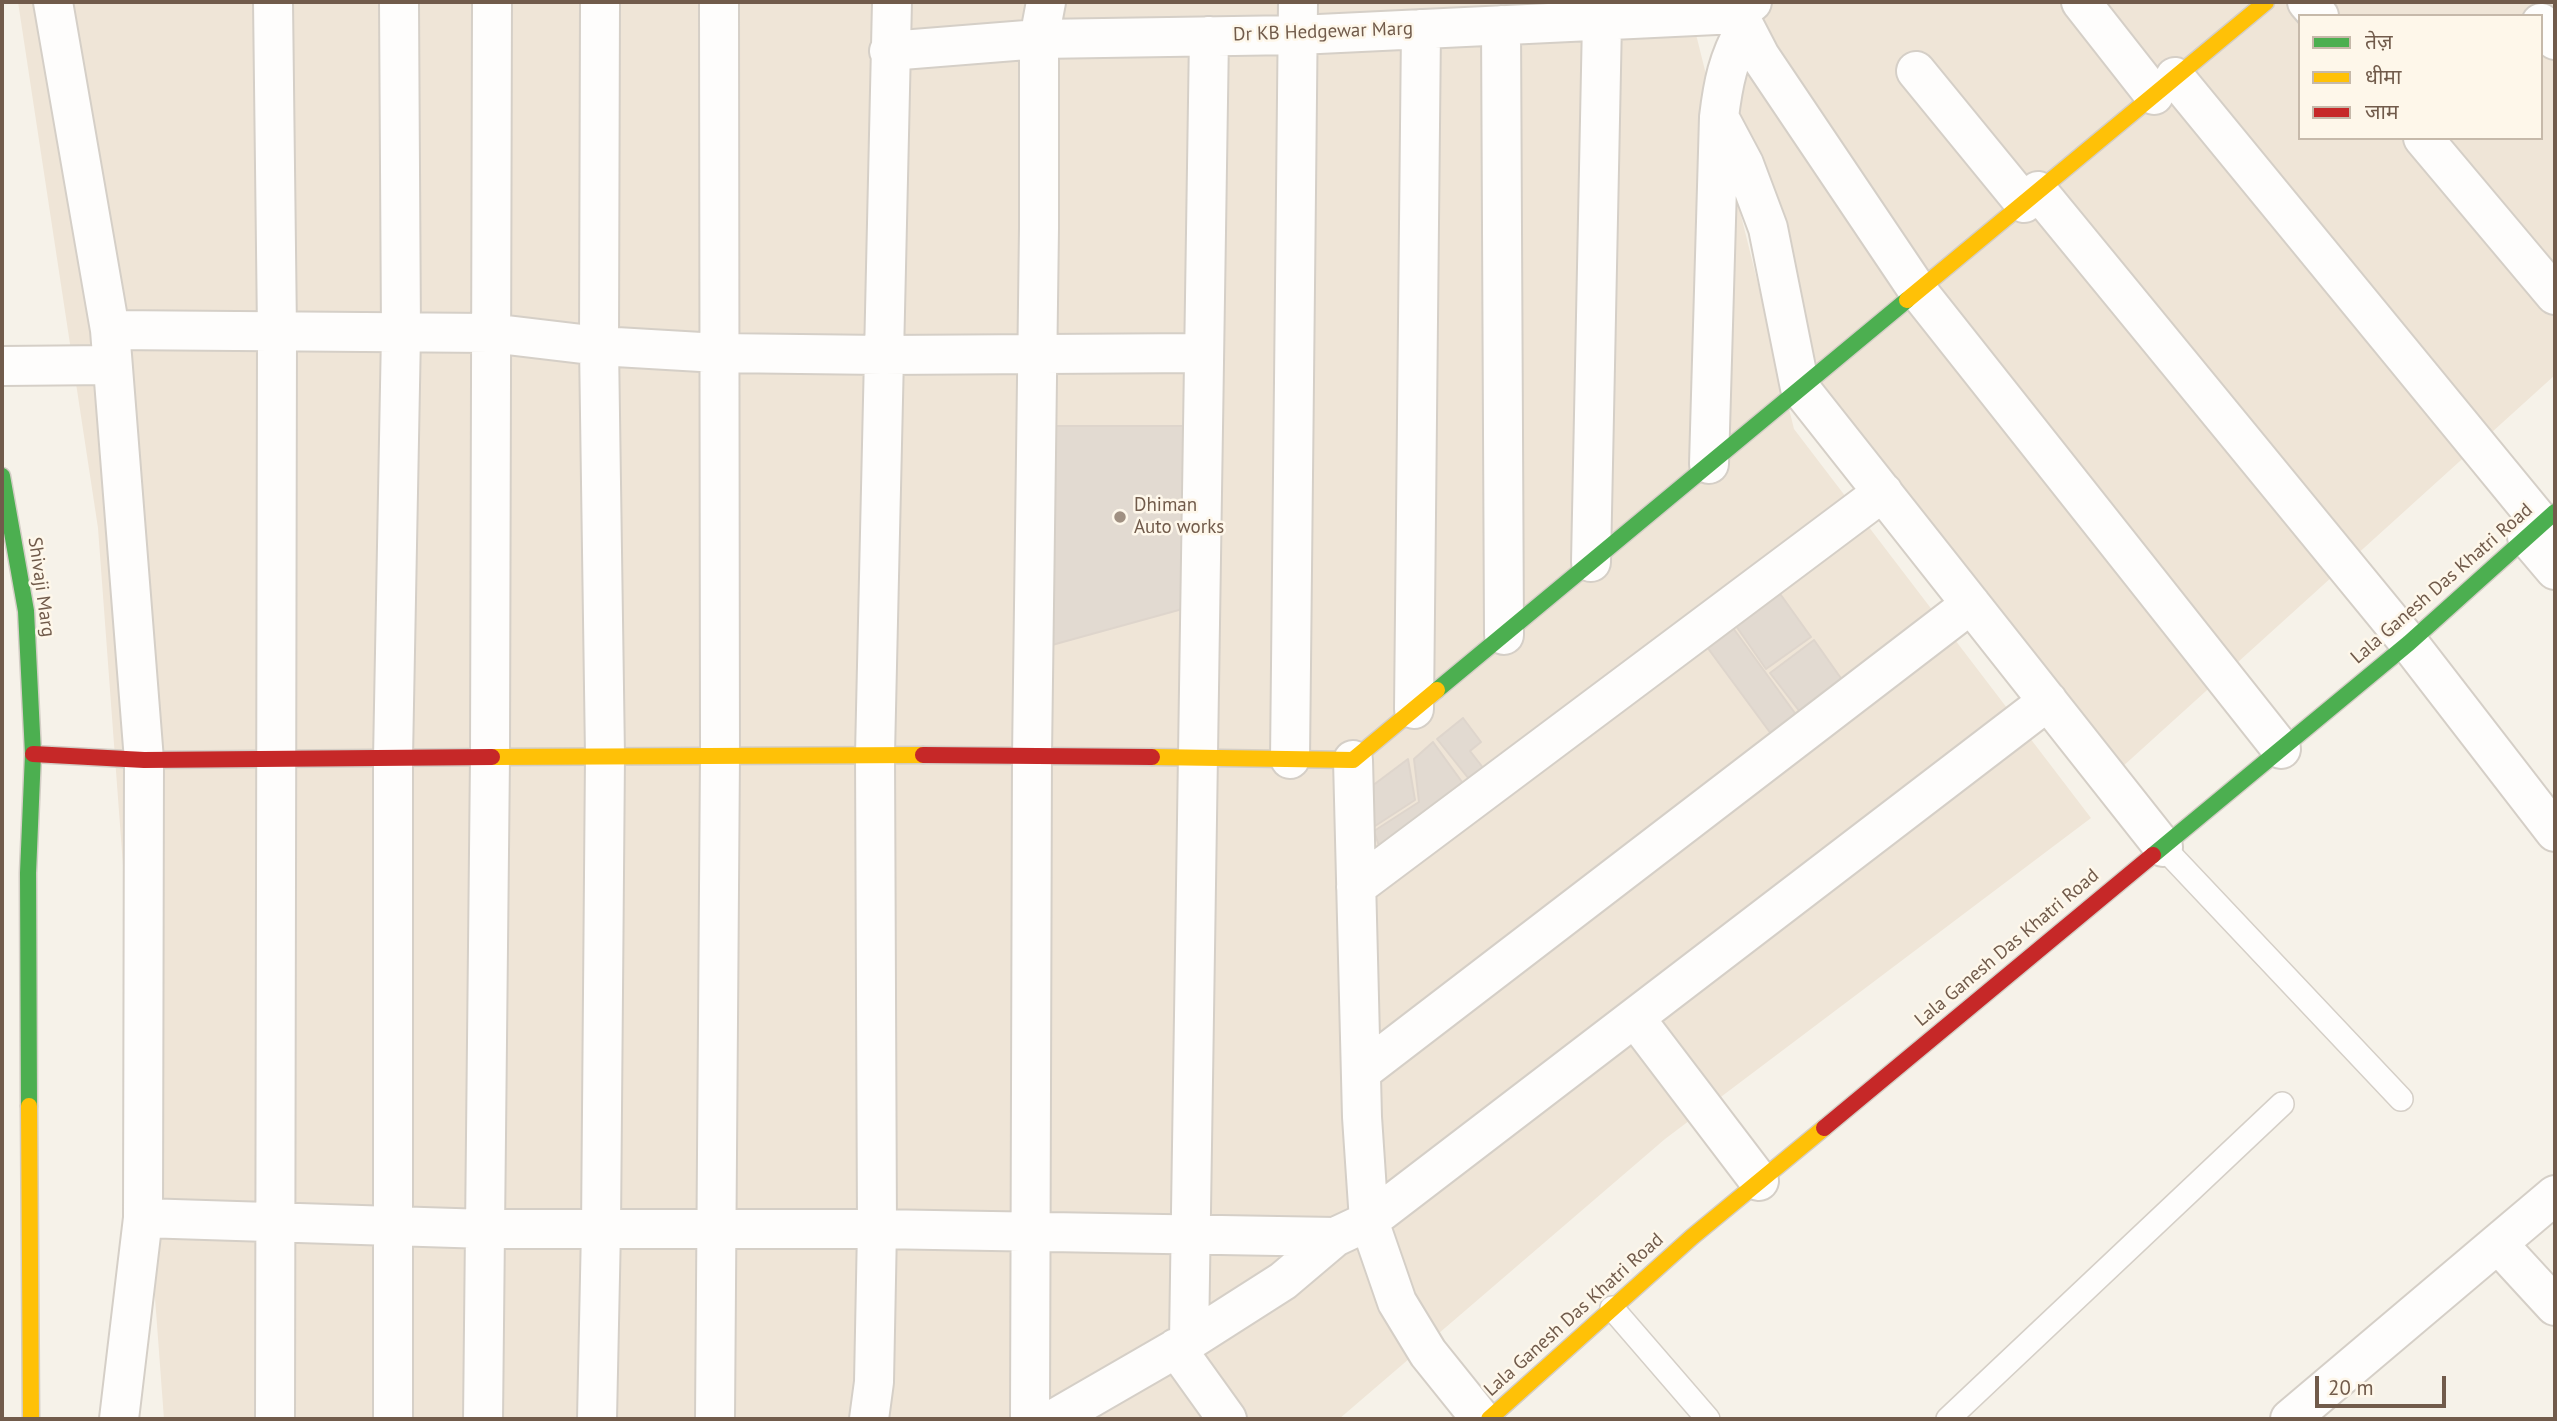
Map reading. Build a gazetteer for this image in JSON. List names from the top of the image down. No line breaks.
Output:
{"streets":{"street":["Dr KB Hedgewar Marg","Lala Ganesh Das Khatri Road","Shivaji Marg"]},"places":["Dhiman Auto works"],"legend":["तेज़","धीमा","जाम"],"scale_bar":"20 m"}
